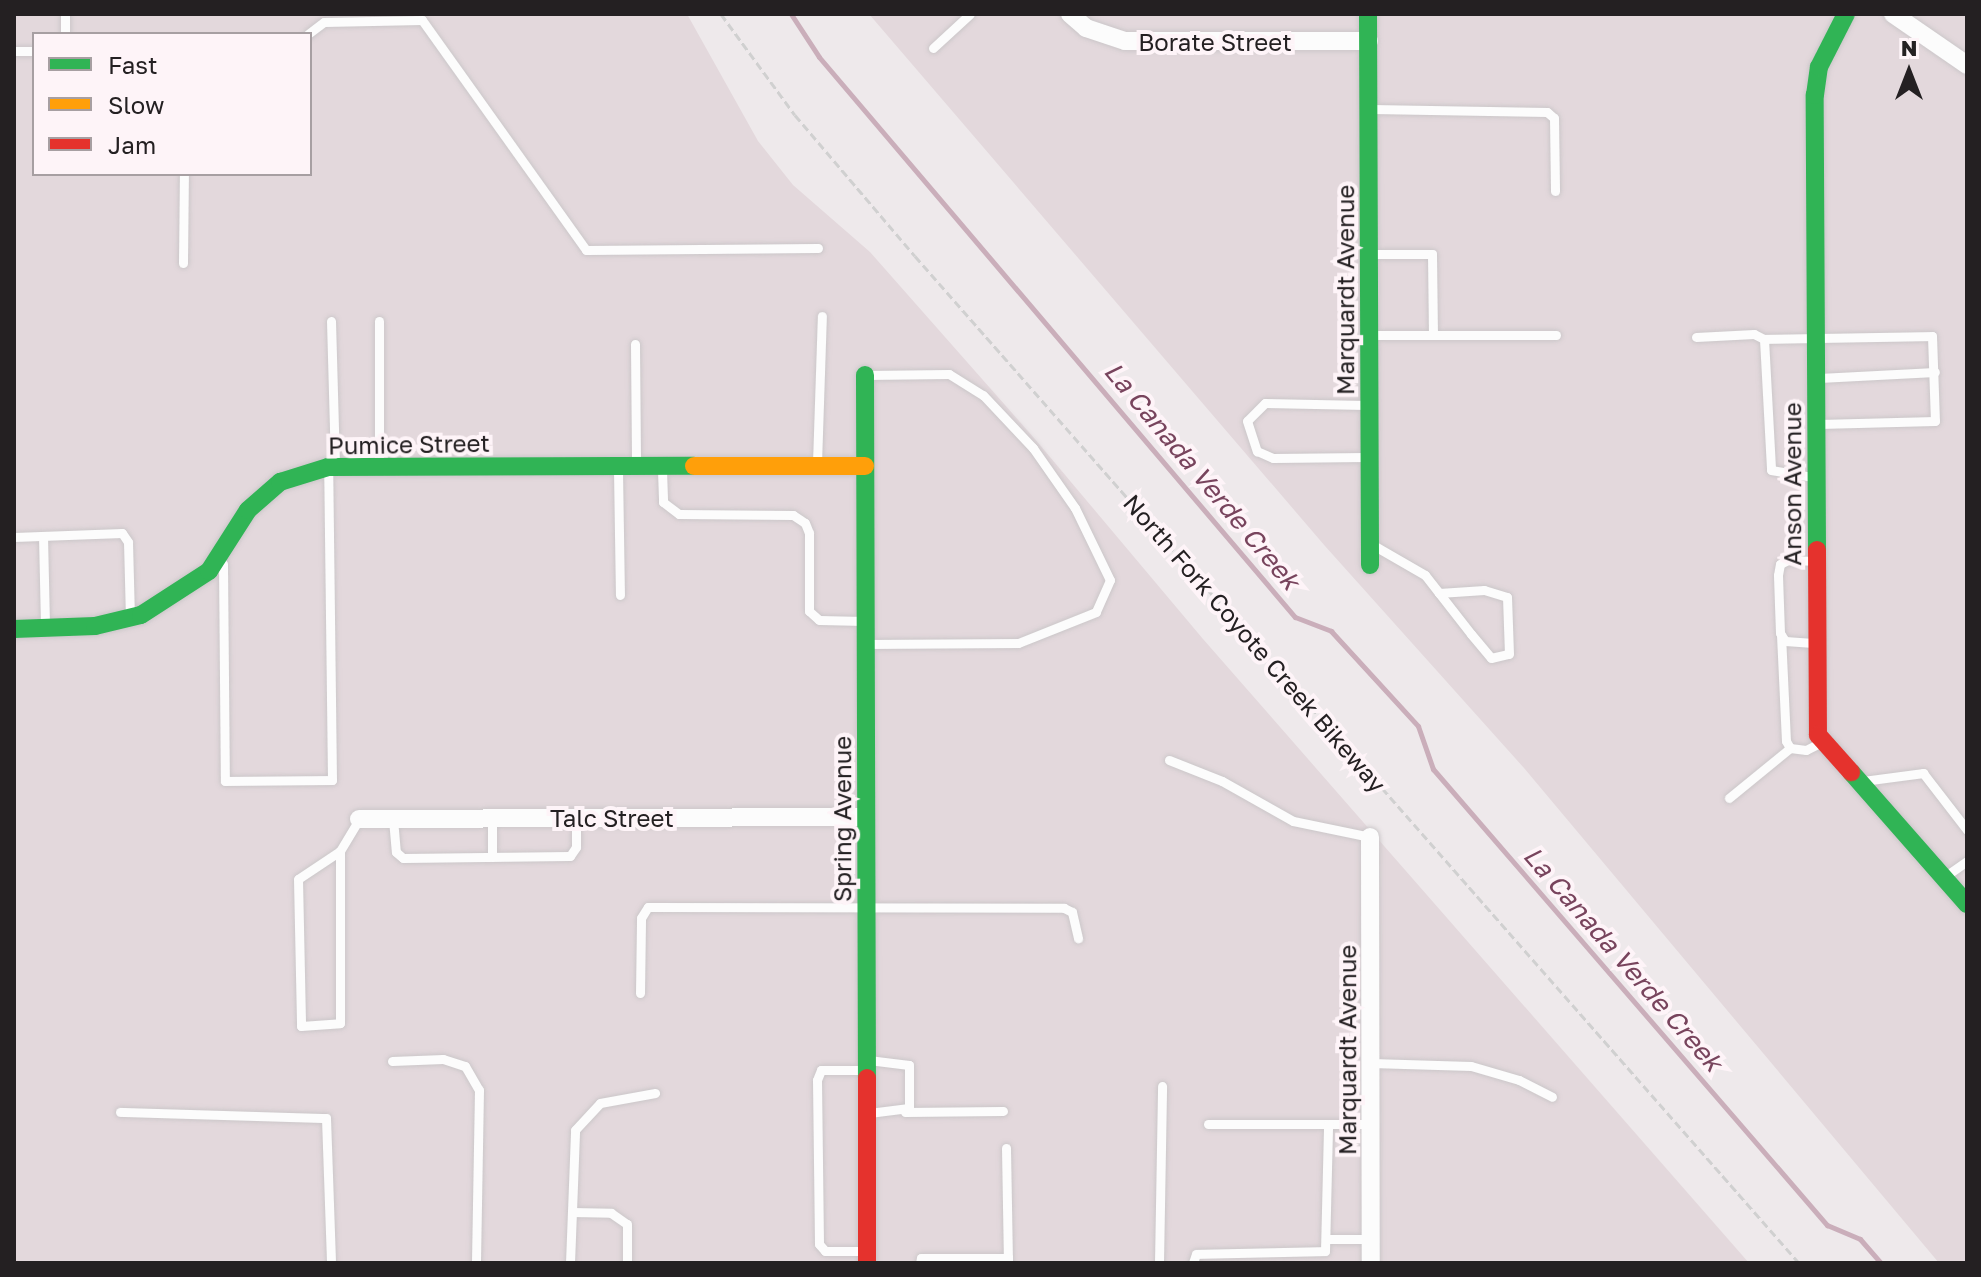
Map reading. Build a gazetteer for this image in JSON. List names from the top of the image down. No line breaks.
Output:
{"streets":{"street":["Borate Street","Marquardt Avenue","Pumice Street","Anson Avenue","Talc Street","Spring Avenue"],"path":["North Fork Coyote Creek Bikeway"]},"crossings":[["Borate Street","Marquardt Avenue"],["Pumice Street","Spring Avenue"],["Talc Street","Spring Avenue"]],"water":["La Canada Verde Creek"],"legend":["Fast","Slow","Jam"],"north":"top"}
